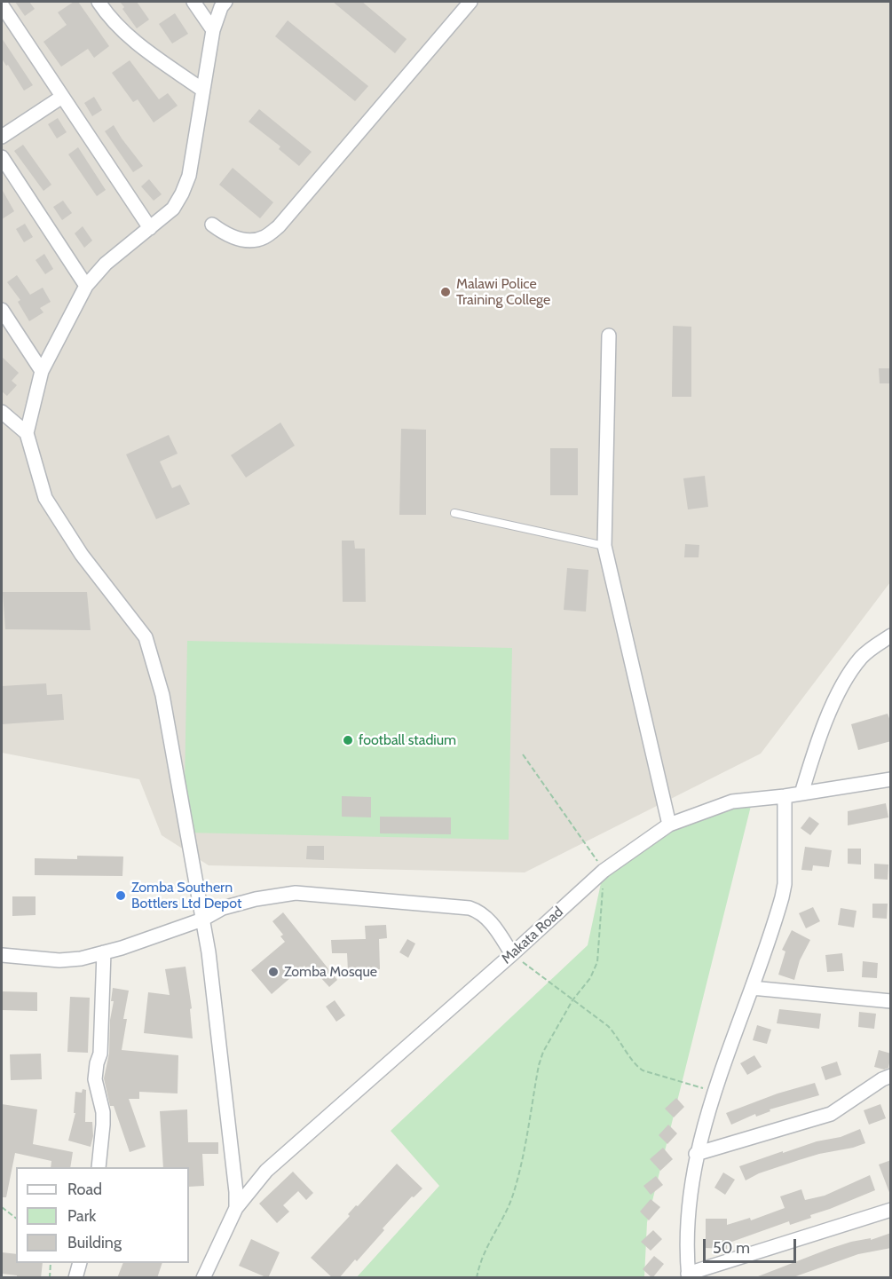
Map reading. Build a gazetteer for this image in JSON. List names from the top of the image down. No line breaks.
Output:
{"streets":{"street":["Makata Road"]},"places":["Malawi Police Training College","football stadium","Zomba Southern Bottlers Ltd Depot","Zomba Mosque"],"legend":["Road","Park","Building"],"scale_bar":"50 m"}
